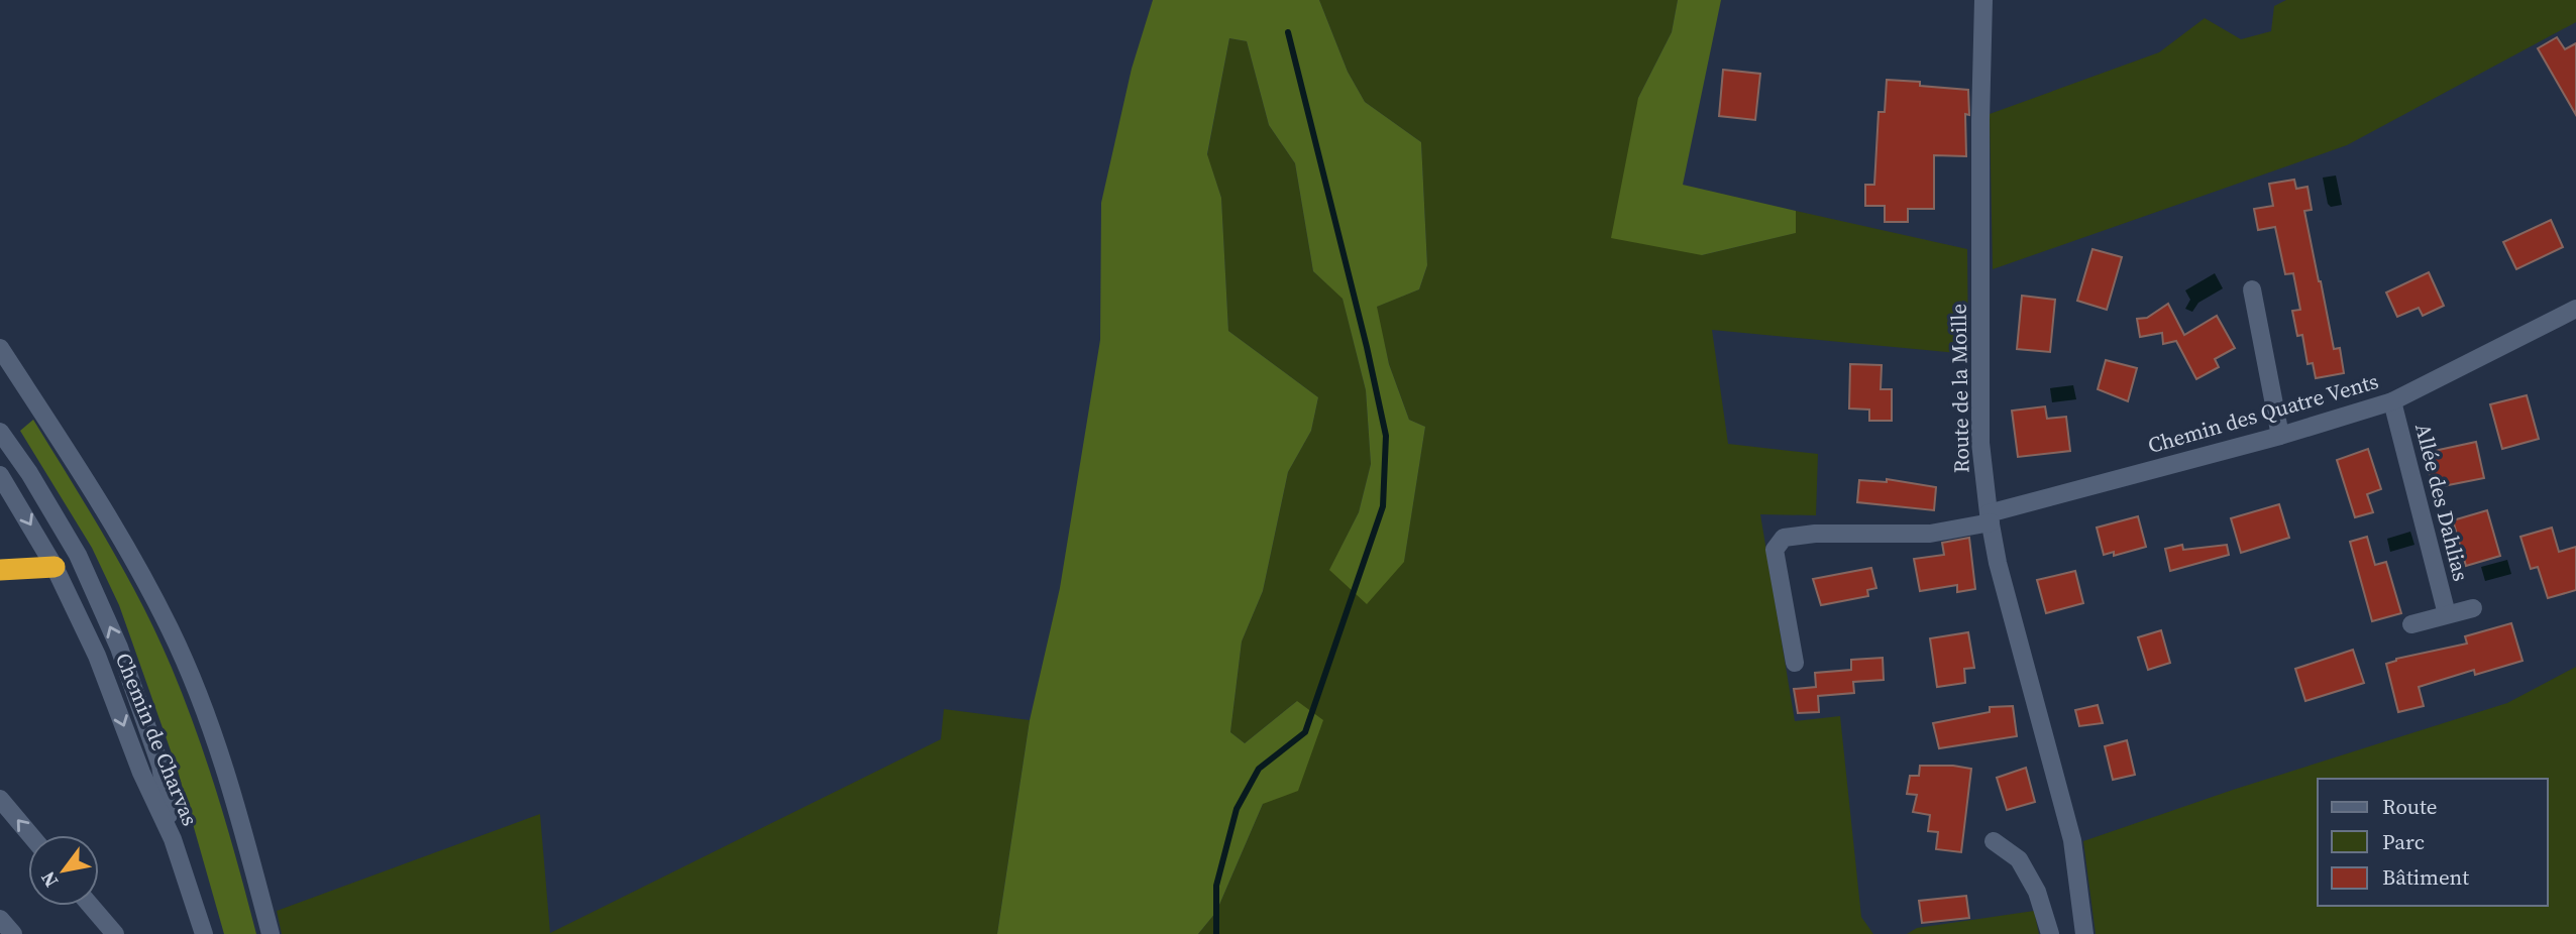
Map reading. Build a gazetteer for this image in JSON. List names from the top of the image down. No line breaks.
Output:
{"streets":{"street":["Route de la Moille","Chemin des Quatre Vents","Allée des Dahlias","Chemin de Charvas"]},"crossings":[["Route de la Moille","Chemin des Quatre Vents"],["Chemin des Quatre Vents","Allée des Dahlias"]],"legend":["Route","Parc","Bâtiment"],"north":"bottom left"}
